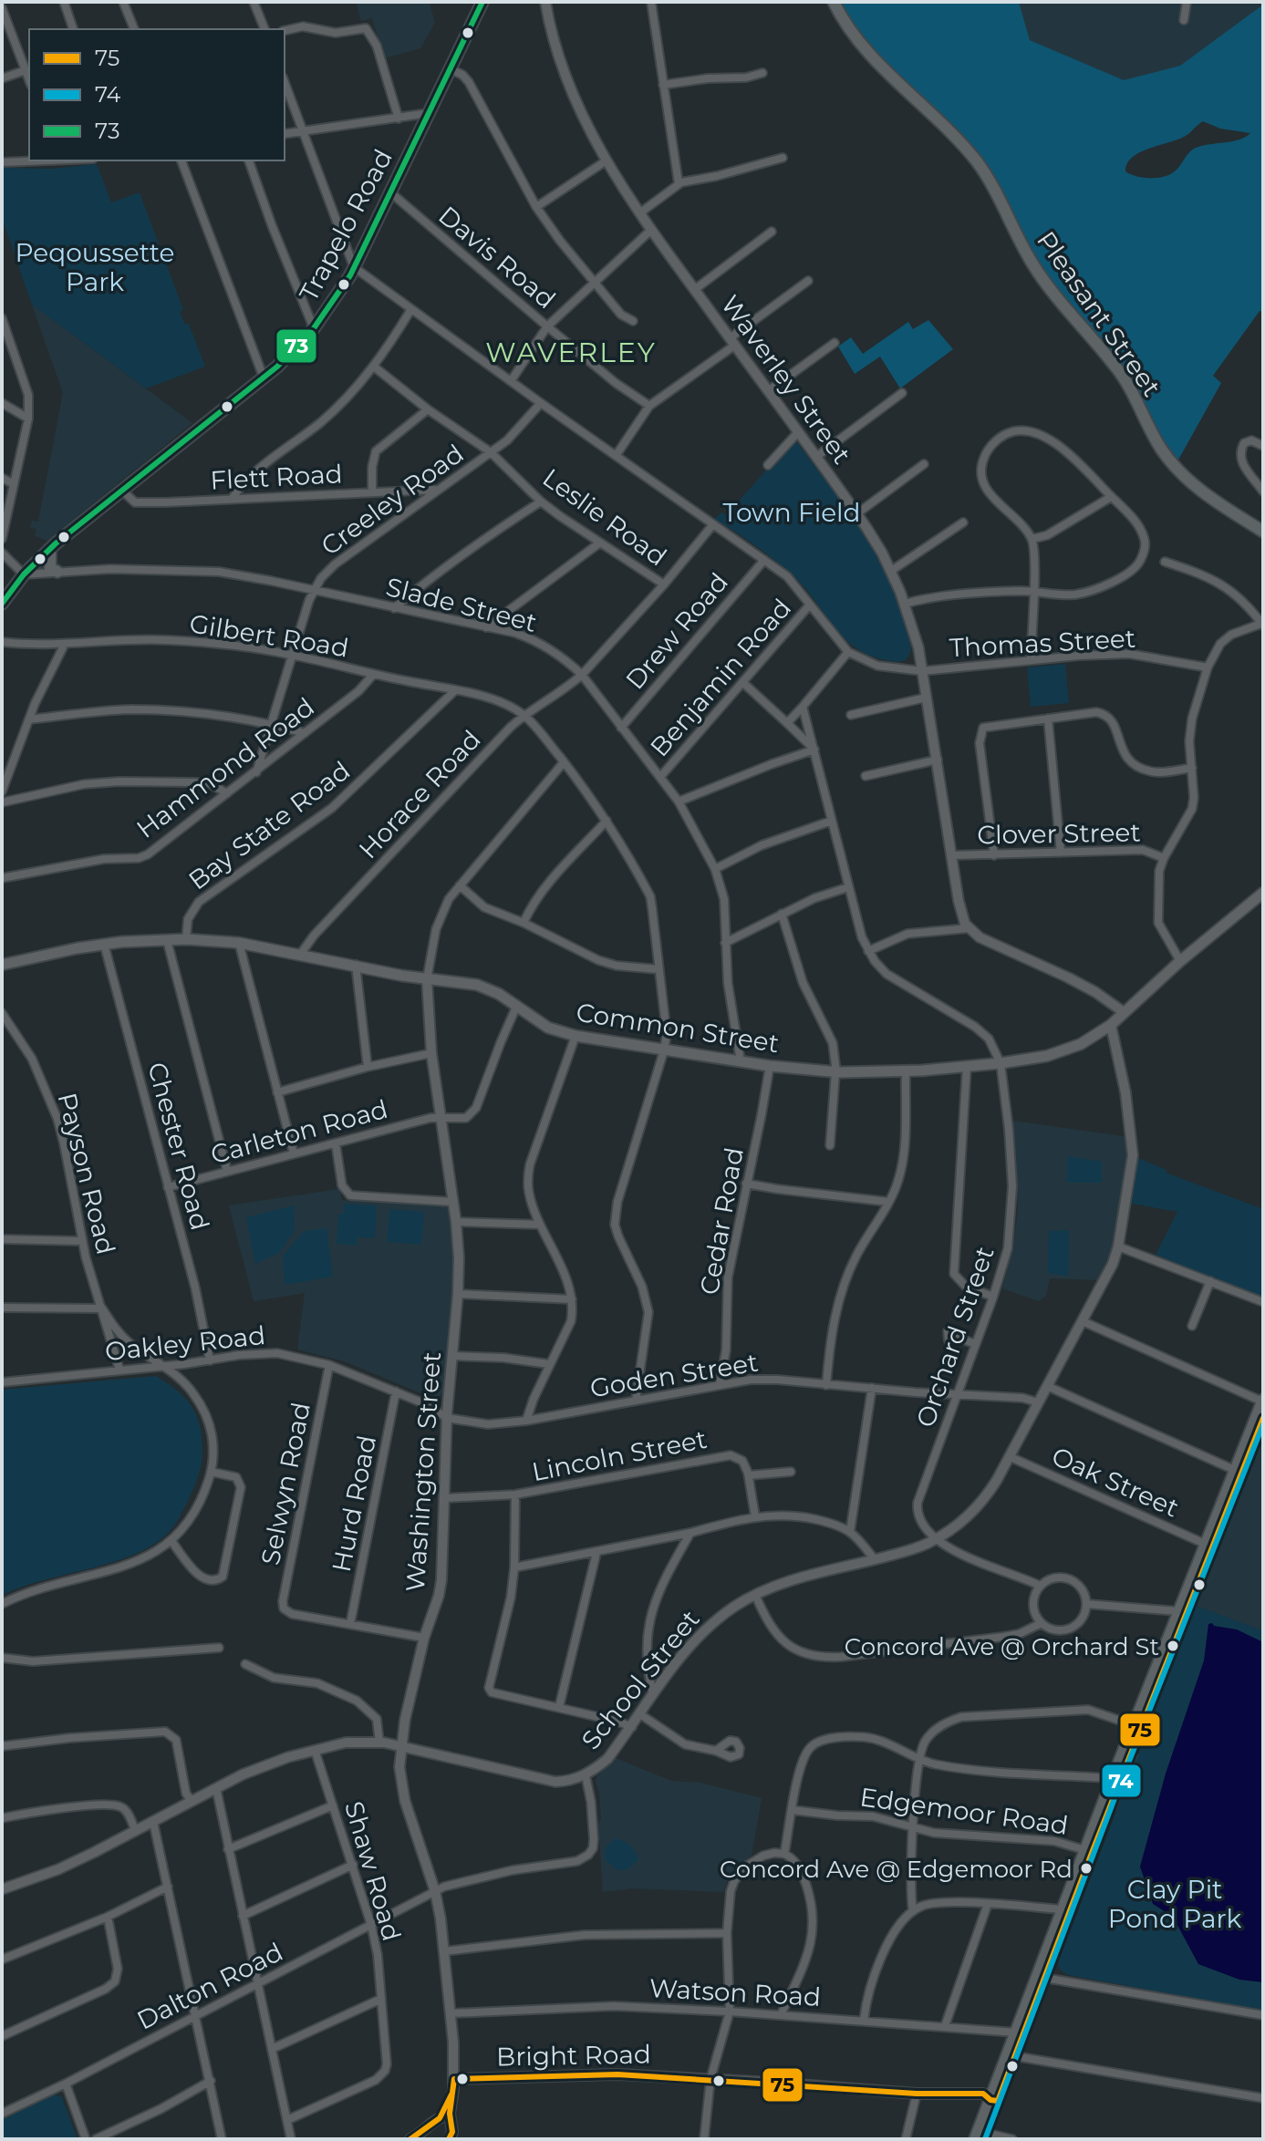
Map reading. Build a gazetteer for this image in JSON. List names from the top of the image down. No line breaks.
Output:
{"streets":{"main road":["Trapelo Road","Pleasant Street","Common Street"],"street":["Davis Road","Waverley Street","Flett Road","Creeley Road","Leslie Road","Slade Street","Drew Road","Gilbert Road","Thomas Street","Benjamin Road","Hammond Road","Horace Road","Bay State Road","Clover Street","Carleton Road","Chester Road","Payson Road","Cedar Road","Orchard Street","Oakley Road","Goden Street","Lincoln Street","Washington Street","Oak Street","Selwyn Road","Hurd Road","School Street","Edgemoor Road","Shaw Road","Dalton Road","Watson Road","Bright Road"]},"crossings":[["Trapelo Road","Davis Road"],["Trapelo Road","Flett Road"],["Trapelo Road","Slade Street"],["Waverley Street","Thomas Street"],["Waverley Street","Clover Street"],["Flett Road","Creeley Road"],["Creeley Road","Leslie Road"],["Creeley Road","Slade Street"],["Creeley Road","Gilbert Road"],["Creeley Road","Hammond Road"],["Leslie Road","Horace Road"],["Slade Street","Drew Road"],["Slade Street","Benjamin Road"],["Slade Street","Horace Road"],["Slade Street","Common Street"],["Gilbert Road","Hammond Road"],["Gilbert Road","Horace Road"],["Gilbert Road","Bay State Road"],["Horace Road","Common Street"],["Bay State Road","Common Street"],["Common Street","Carleton Road"],["Common Street","Chester Road"],["Common Street","Cedar Road"],["Common Street","Orchard Street"],["Common Street","Washington Street"],["Common Street","School Street"],["Carleton Road","Chester Road"],["Carleton Road","Washington Street"],["Chester Road","Oakley Road"],["Payson Road","Oakley Road"],["Cedar Road","Goden Street"],["Orchard Street","Goden Street"],["Orchard Street","School Street"],["Oakley Road","Goden Street"],["Oakley Road","Washington Street"],["Oakley Road","Selwyn Road"],["Oakley Road","Hurd Road"],["Goden Street","Washington Street"],["Goden Street","School Street"],["Lincoln Street","Washington Street"],["Washington Street","School Street"],["Washington Street","Dalton Road"],["Washington Street","Watson Road"],["Washington Street","Bright Road"],["Oak Street","School Street"],["Selwyn Road","Hurd Road"],["School Street","Shaw Road"],["School Street","Dalton Road"],["Shaw Road","Dalton Road"]],"districts":["WAVERLEY"],"parks":["Peqoussette Park","Town Field","Clay Pit Pond Park"],"places":["Concord Ave @ Orchard St","Concord Ave @ Edgemoor Rd"],"lines":["transit line 73","transit line 75","transit line 74"],"legend":["75","74","73"]}
